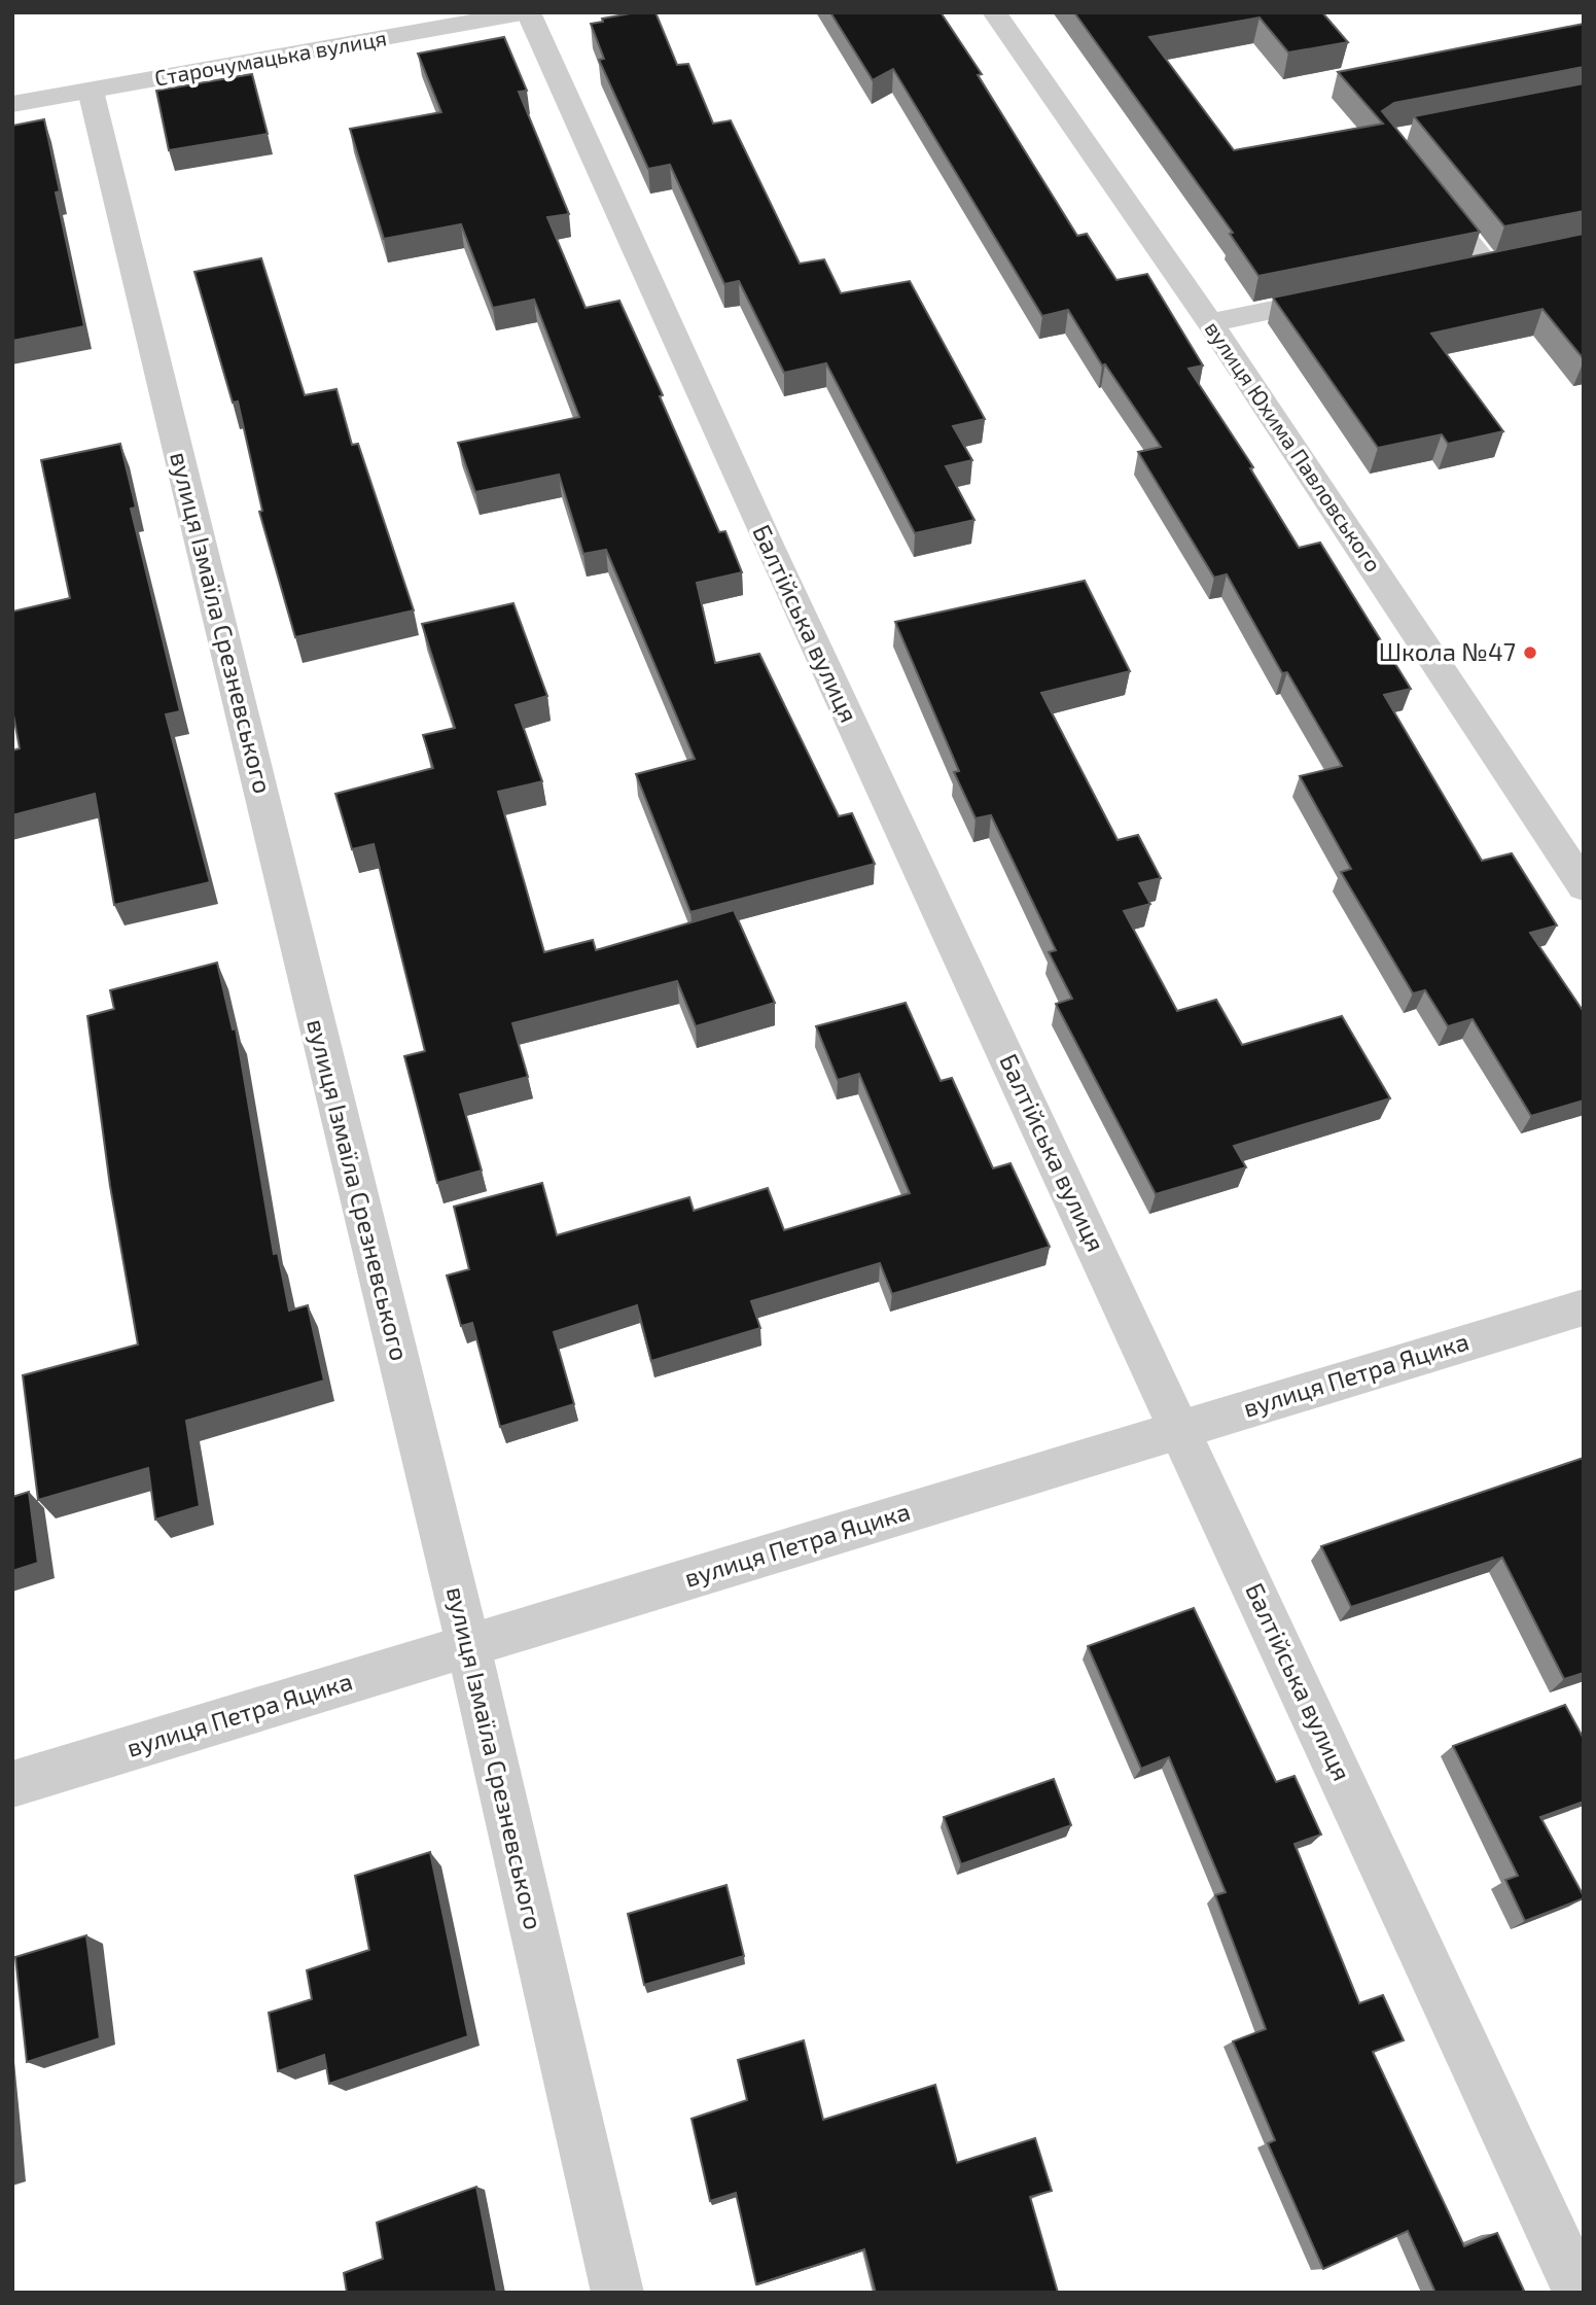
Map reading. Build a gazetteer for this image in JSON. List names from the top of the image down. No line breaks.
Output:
{"streets":{"street":["Старочумацька вулиця","вулиця Юхима Павловського","вулиця Ізмаїла Срезневського","Балтійська вулиця","вулиця Петра Яцика"]},"crossings":[["Старочумацька вулиця","вулиця Ізмаїла Срезневського"],["Старочумацька вулиця","Балтійська вулиця"],["вулиця Ізмаїла Срезневського","вулиця Петра Яцика"],["Балтійська вулиця","вулиця Петра Яцика"]],"places":["Школа №47"]}
